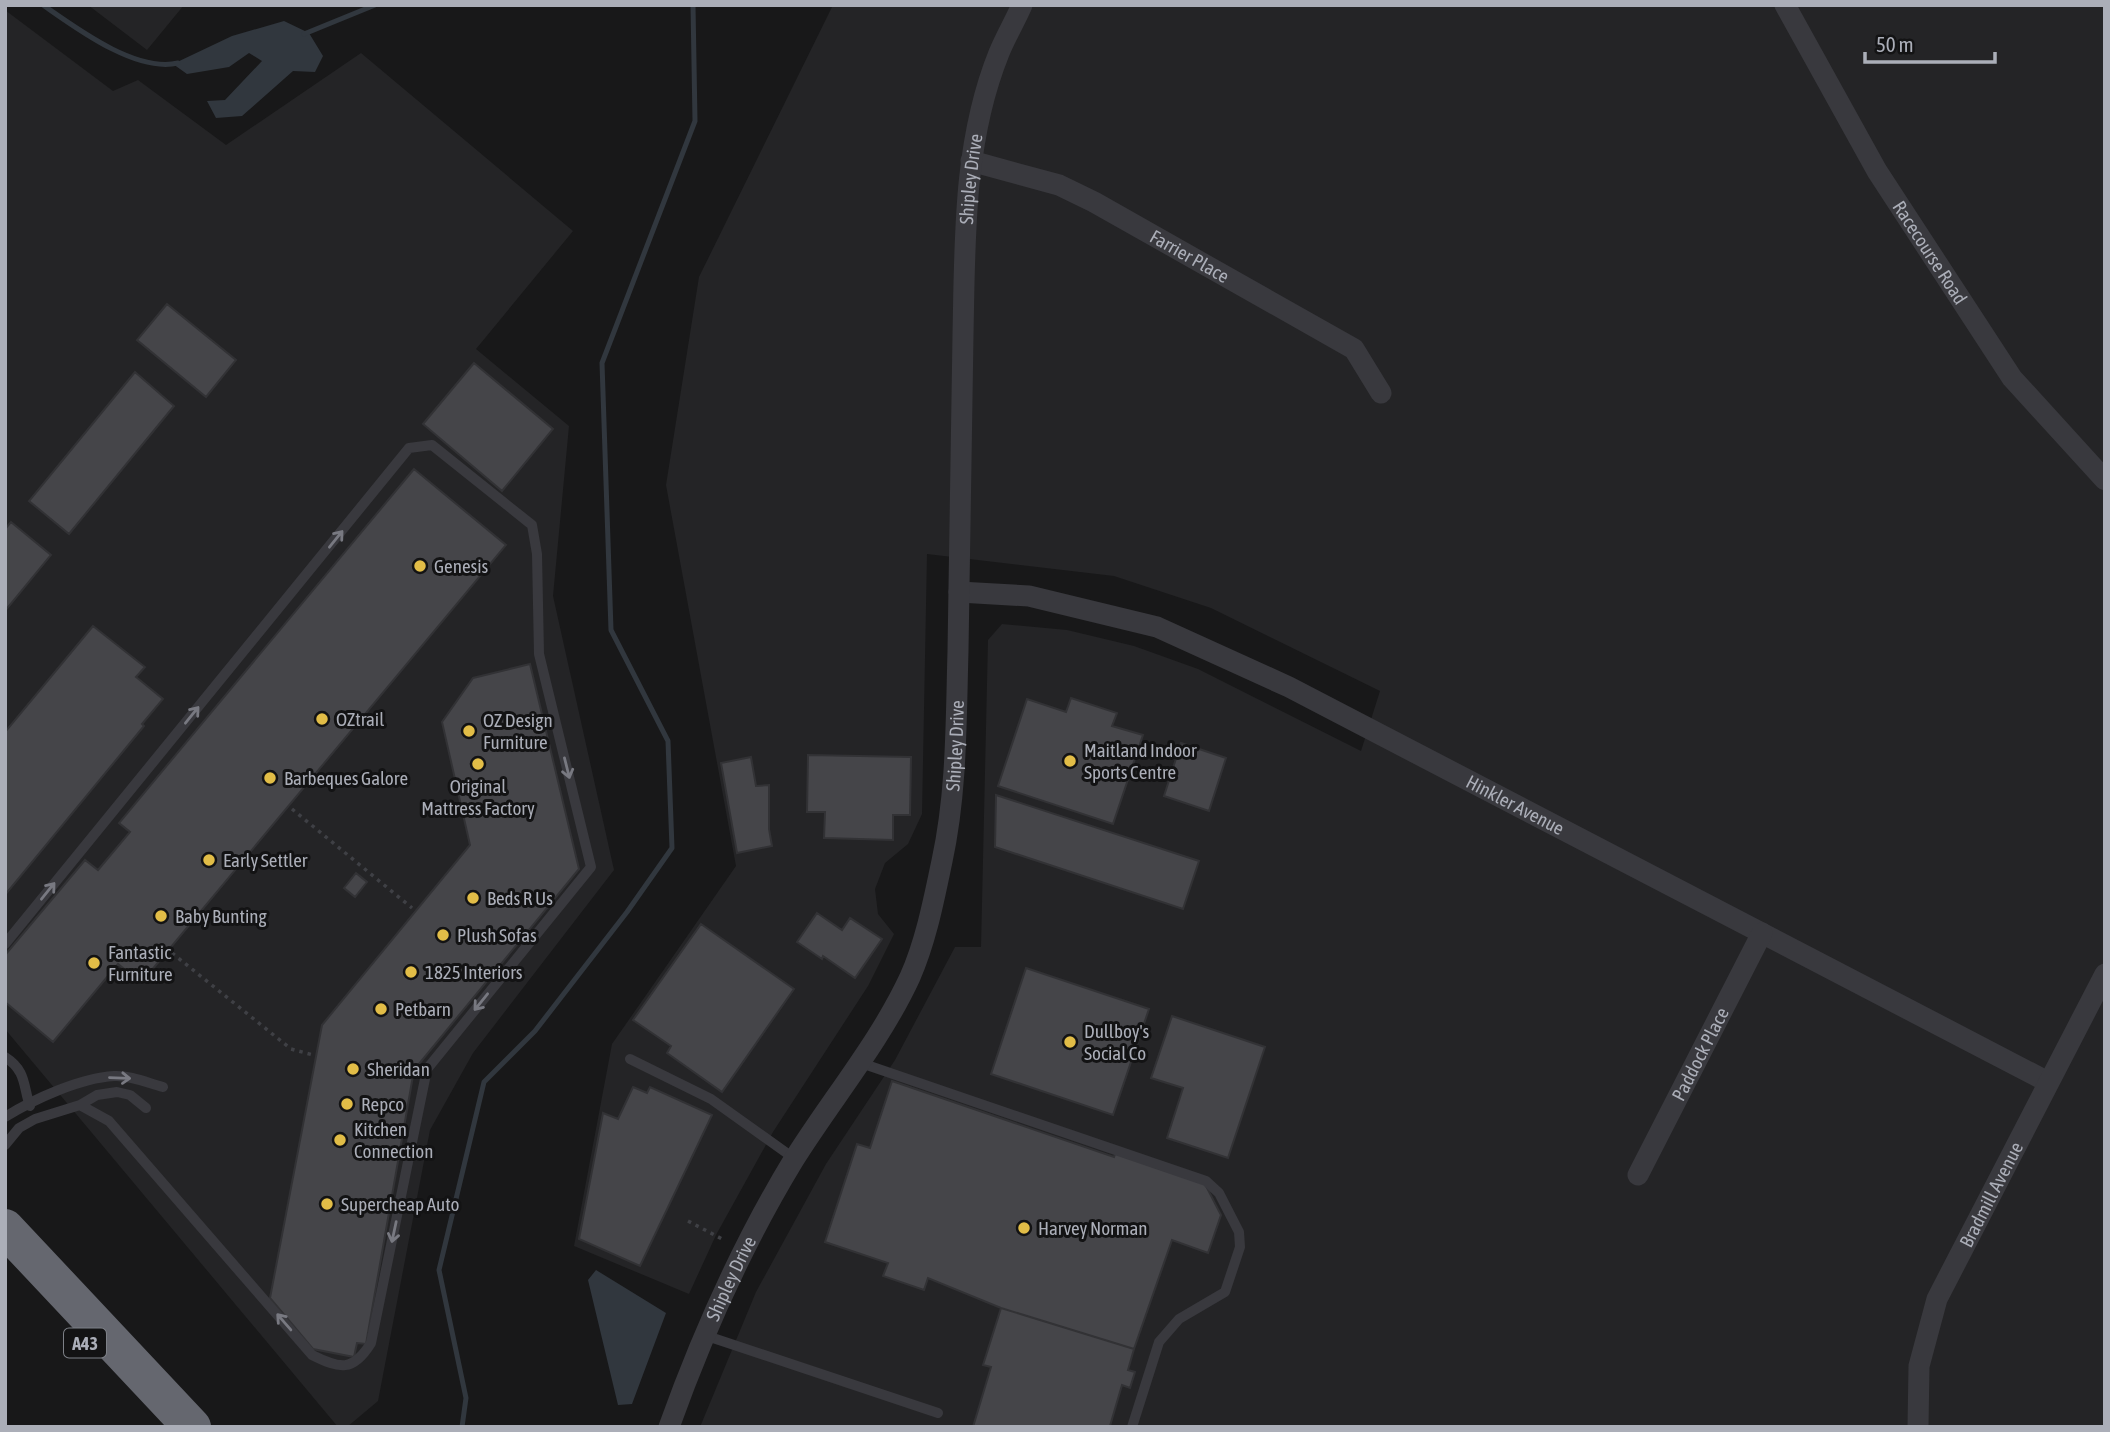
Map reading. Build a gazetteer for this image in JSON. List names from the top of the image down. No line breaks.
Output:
{"streets":{"highway":["A43"],"street":["Shipley Drive","Racecourse Road","Farrier Place","Hinkler Avenue","Paddock Place","Bradmill Avenue"]},"crossings":[["Shipley Drive","Farrier Place"],["Shipley Drive","Hinkler Avenue"],["Hinkler Avenue","Paddock Place"],["Hinkler Avenue","Bradmill Avenue"]],"places":["Genesis","OZtrail","OZ Design Furniture","Maitland Indoor Sports Centre","Original Mattress Factory","Barbeques Galore","Early Settler","Beds R Us","Baby Bunting","Plush Sofas","Fantastic Furniture","1825 Interiors","Petbarn","Dullboy's Social Co","Sheridan","Repco","Kitchen Connection","Supercheap Auto","Harvey Norman"],"scale_bar":"50 m"}
